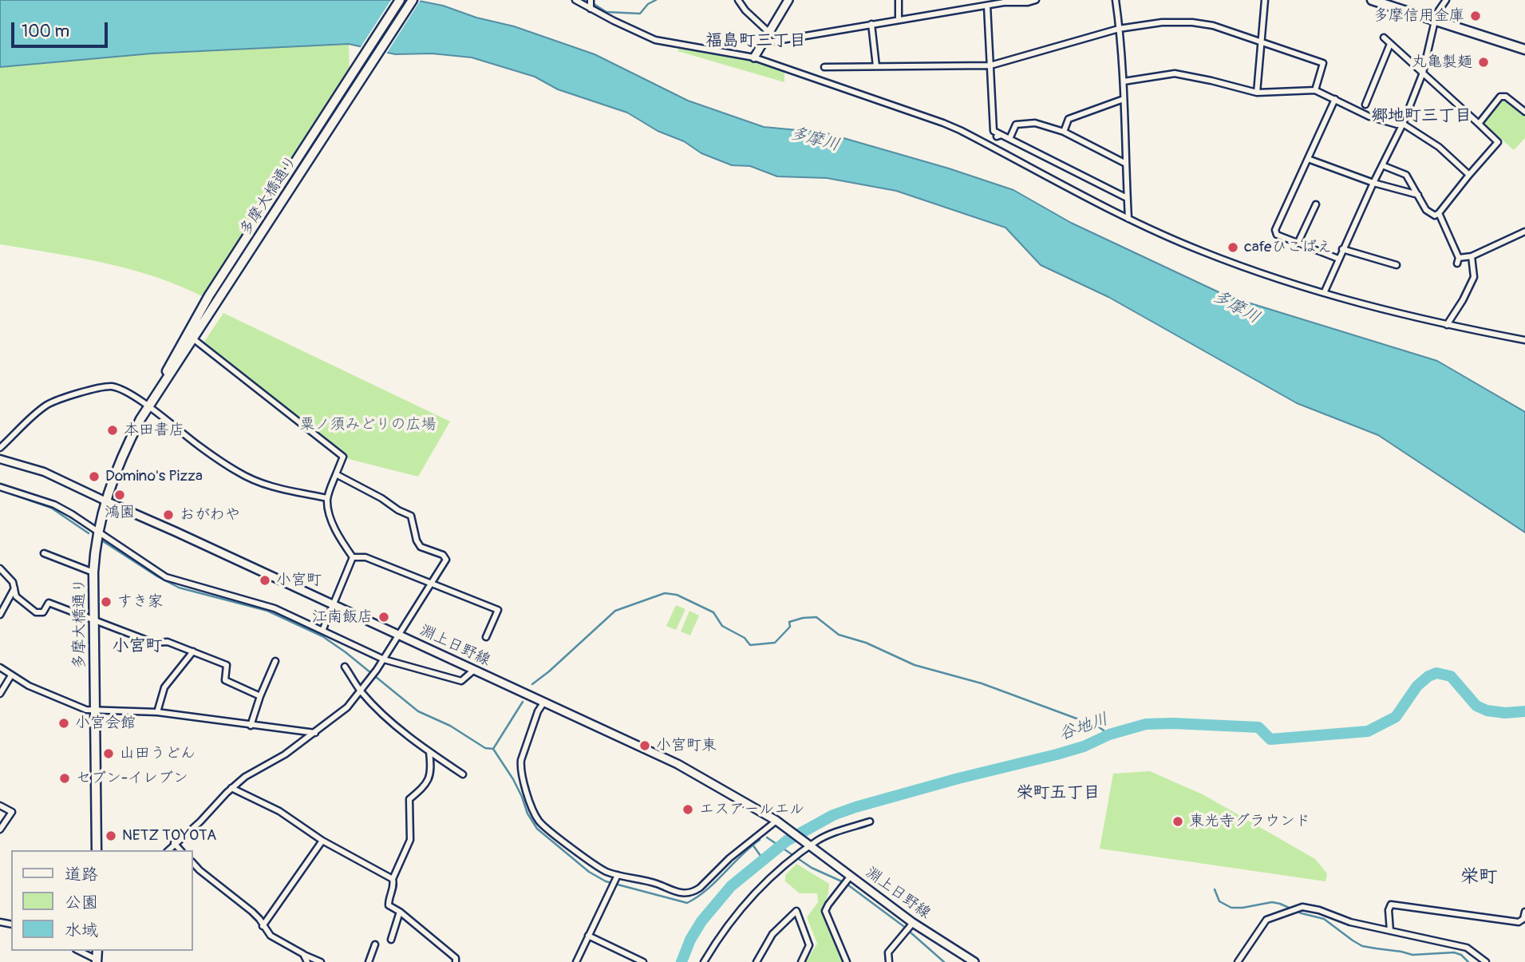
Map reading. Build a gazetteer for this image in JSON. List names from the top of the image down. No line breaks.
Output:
{"streets":{"main road":["多摩大橋通り","淵上日野線"]},"crossings":[["多摩大橋通り","淵上日野線"]],"districts":["福島町三丁目","郷地町三丁目","小宮町","栄町五丁目","栄町"],"water":["多摩川","谷地川"],"parks":["粟ノ須みどりの広場"],"places":["多摩信用金庫","丸亀製麺","cafeひこばえ","本田書店","Domino's Pizza","鴻園","おがわや","小宮町","すき家","江南飯店","小宮会館","小宮町東","山田うどん","セブン-イレブン","エスアールエル","東光寺グラウンド","NETZ TOYOTA"],"legend":["道路","公園","水域"],"scale_bar":"100 m"}
